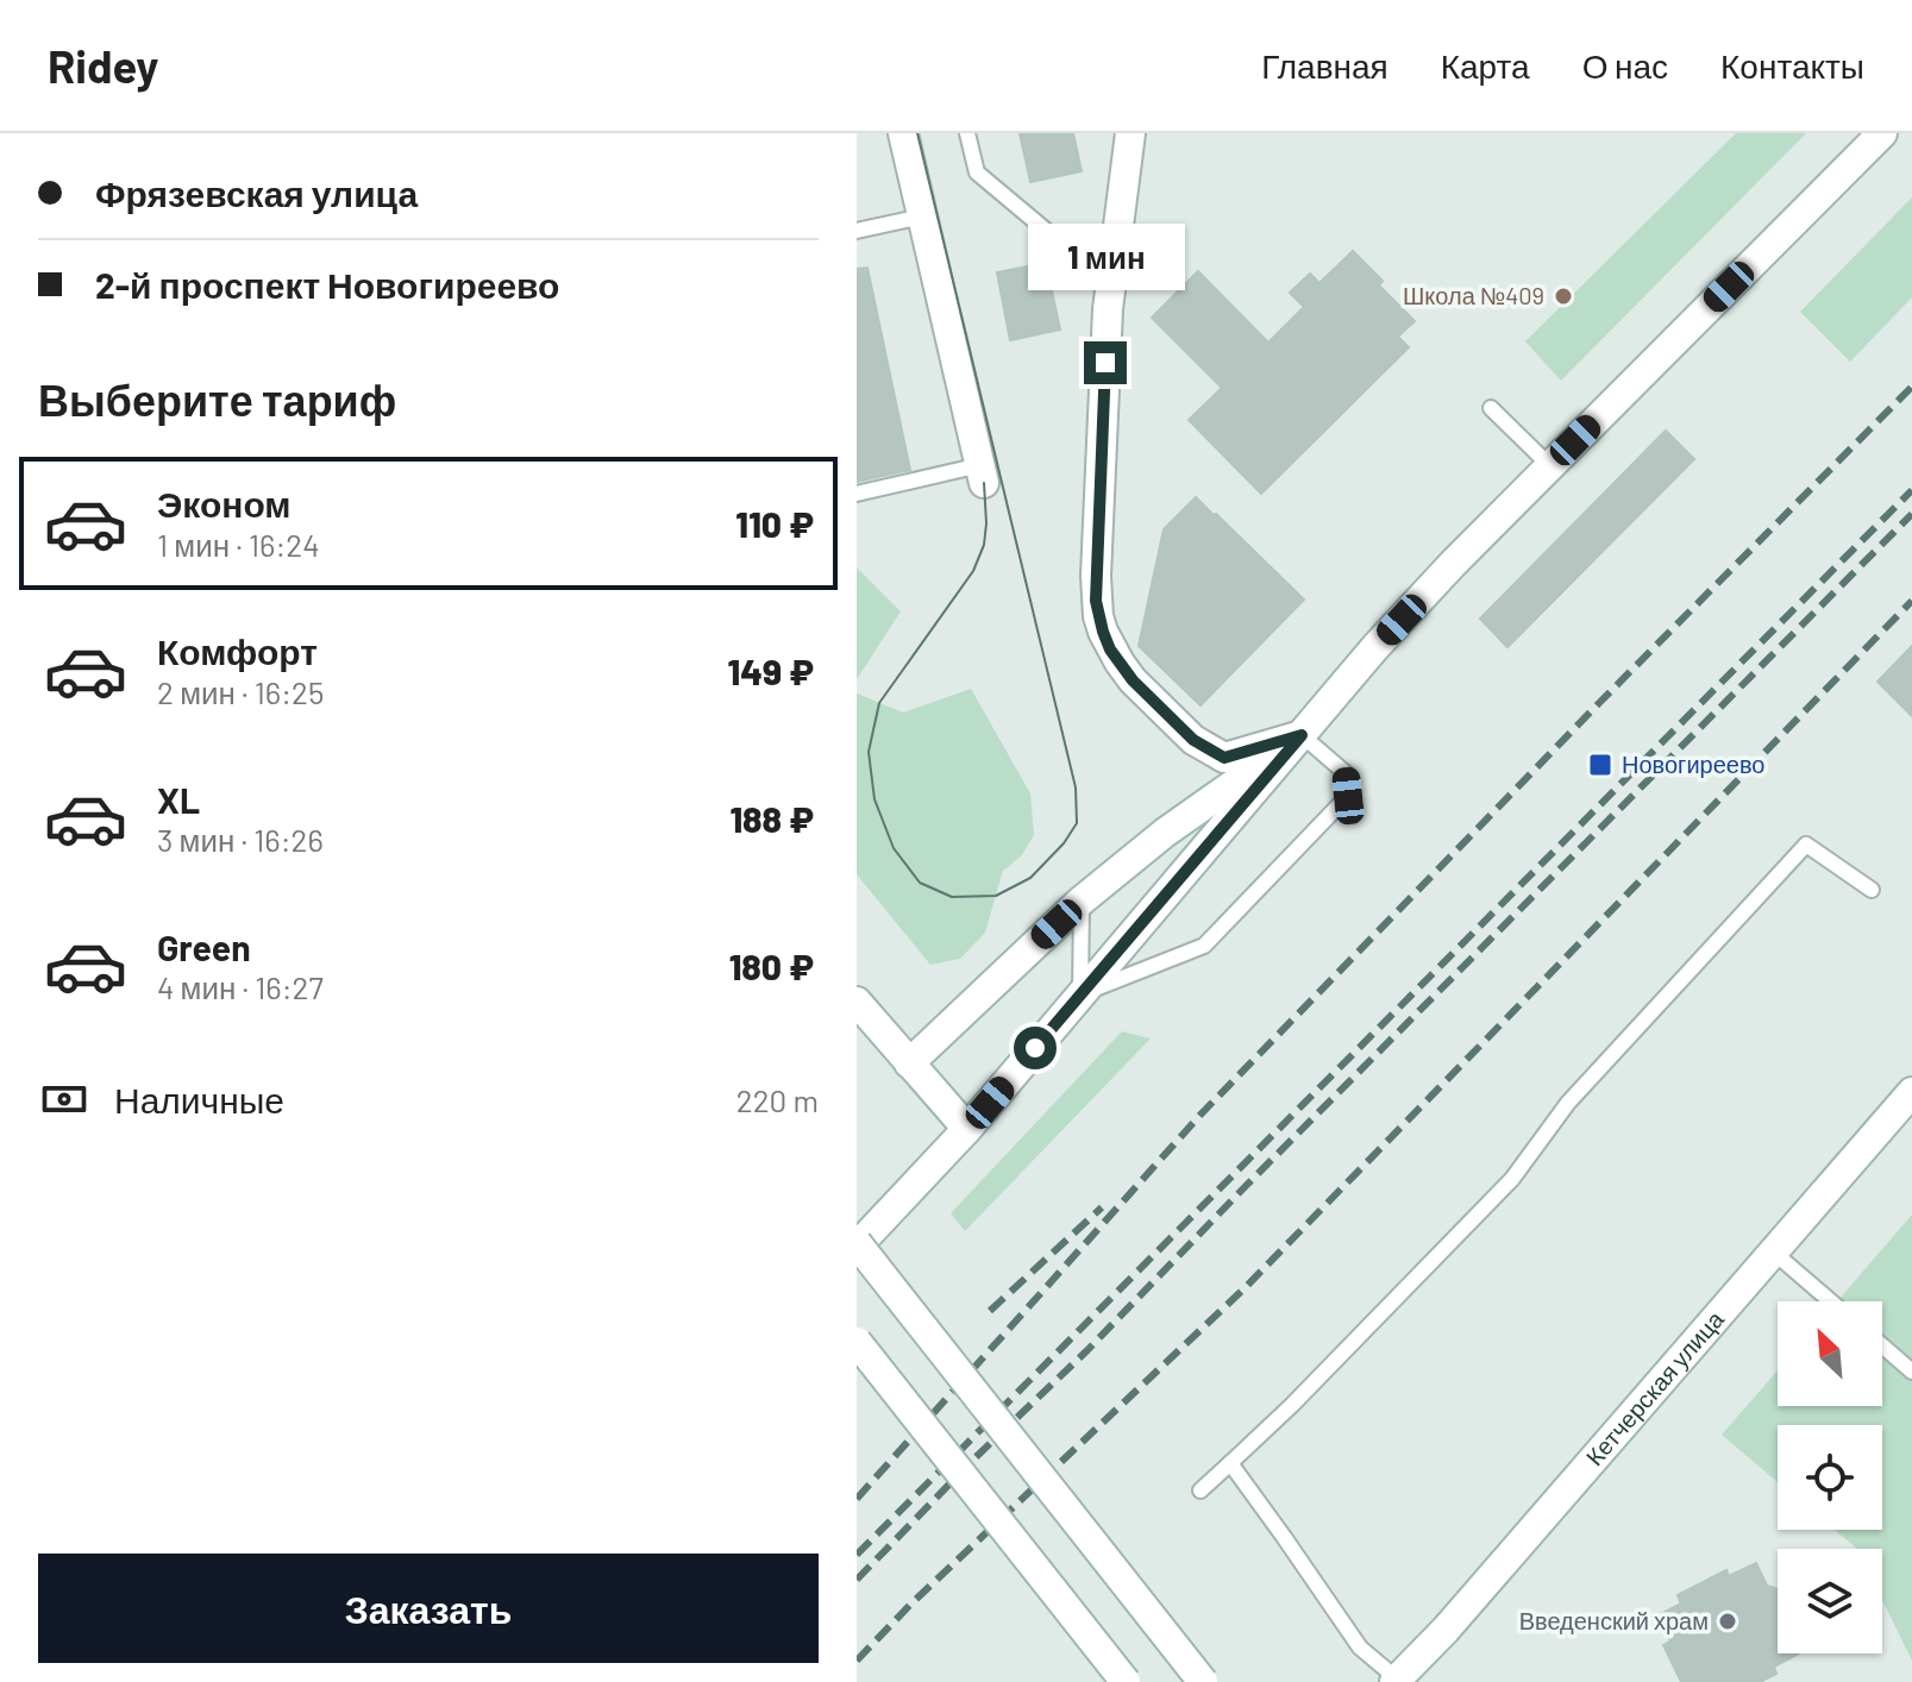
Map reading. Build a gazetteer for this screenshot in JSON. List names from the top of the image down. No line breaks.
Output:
{"streets":{"main road":["Кетчерская улица"]},"places":{"other":["Школа №409","Введенский храм"],"transit":["Новогиреево"]},"north":"top left","page":{"header":"Ridey","nav":["Главная","Карта","О нас","Контакты"],"banner":["Фрязевская улица","2-й проспект Новогиреево"],"bubble":"1 мин","heading":"Выберите тариф","list":[{"name":"Эконом","note":"1 мин · 16:24","value":"110 ₽"},{"name":"Комфорт","note":"2 мин · 16:25","value":"149 ₽"},{"name":"XL","note":"3 мин · 16:26","value":"188 ₽"},{"name":"Green","note":"4 мин · 16:27","value":"180 ₽"}],"pay":["Наличные","220 m"],"buttons":"Заказать"}}
